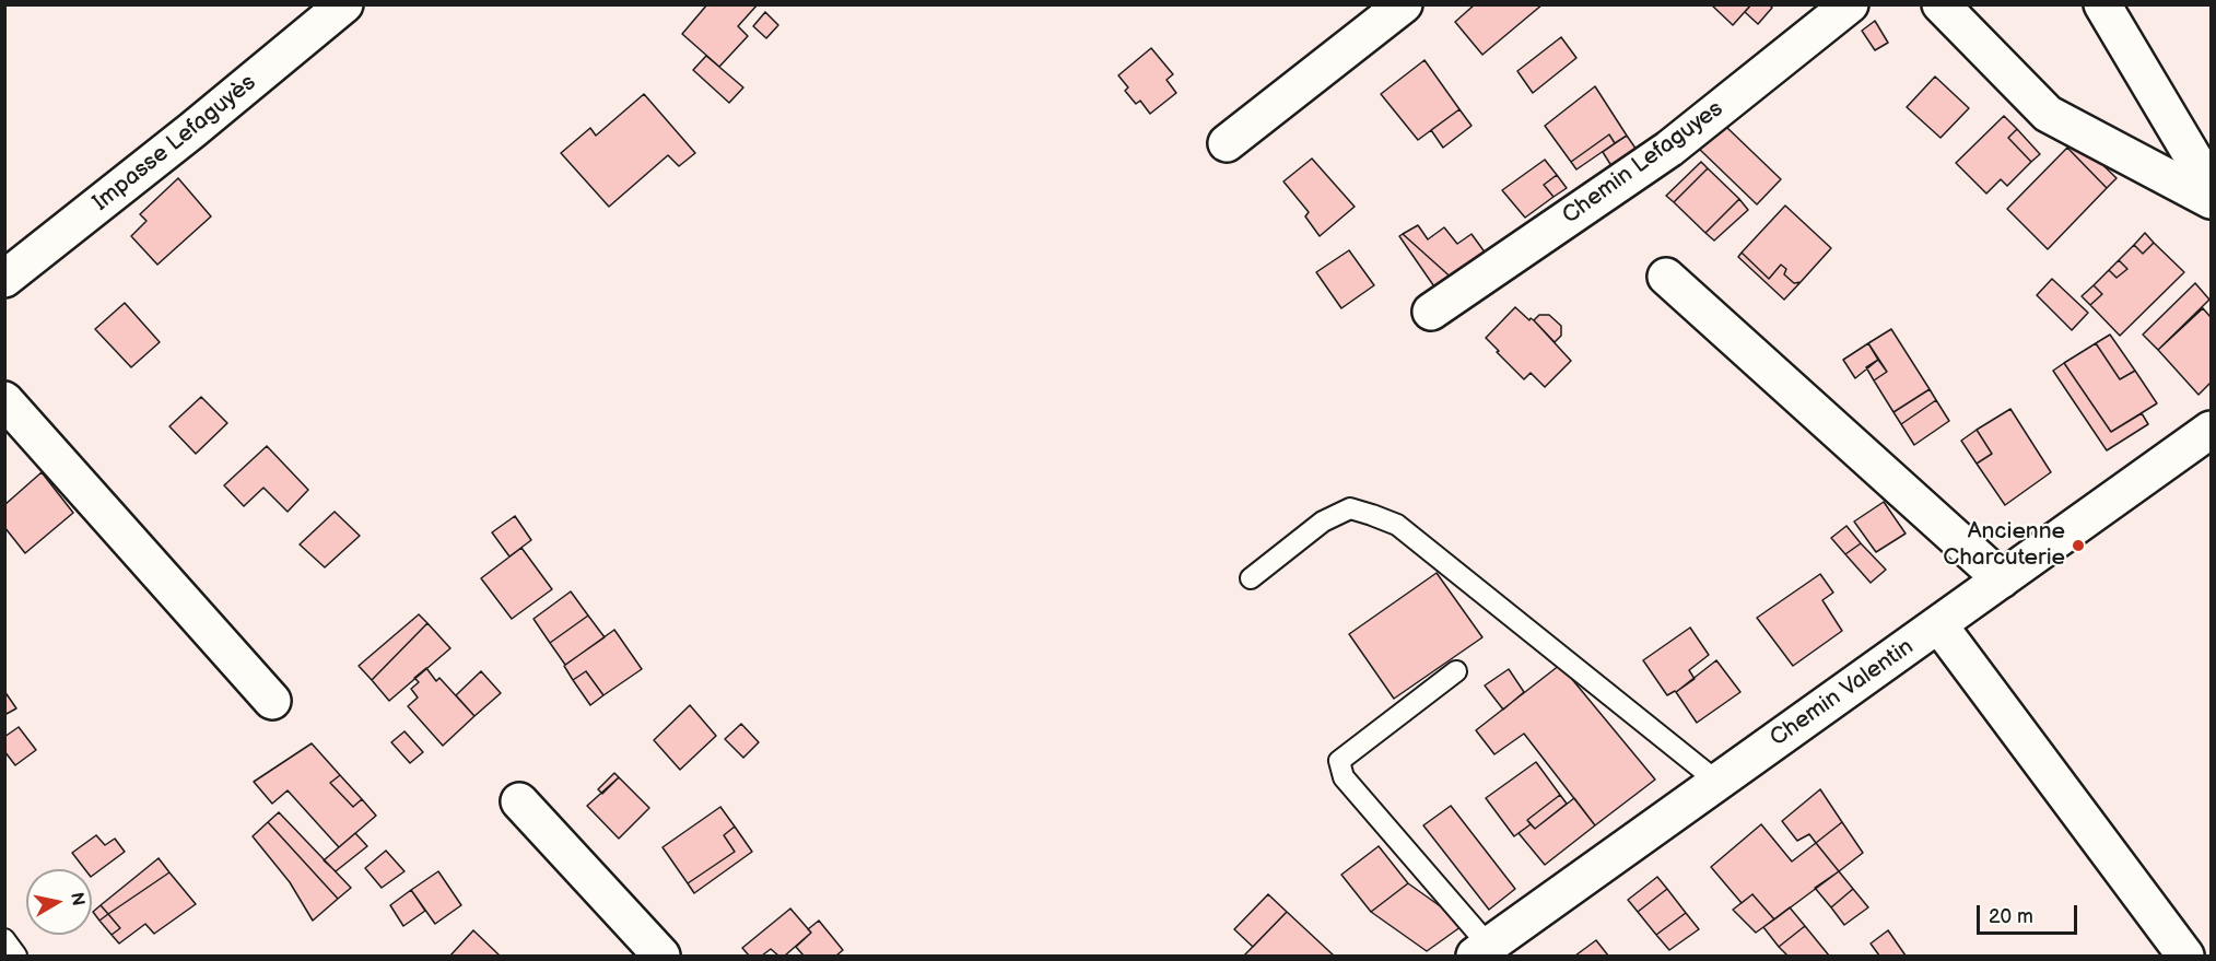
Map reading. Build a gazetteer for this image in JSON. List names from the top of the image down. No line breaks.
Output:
{"streets":{"street":["Impasse Lefaguyès","Chemin Lefaguyes","Chemin Valentin"]},"places":["Ancienne Charcuterie"],"scale_bar":"20 m","north":"right"}
